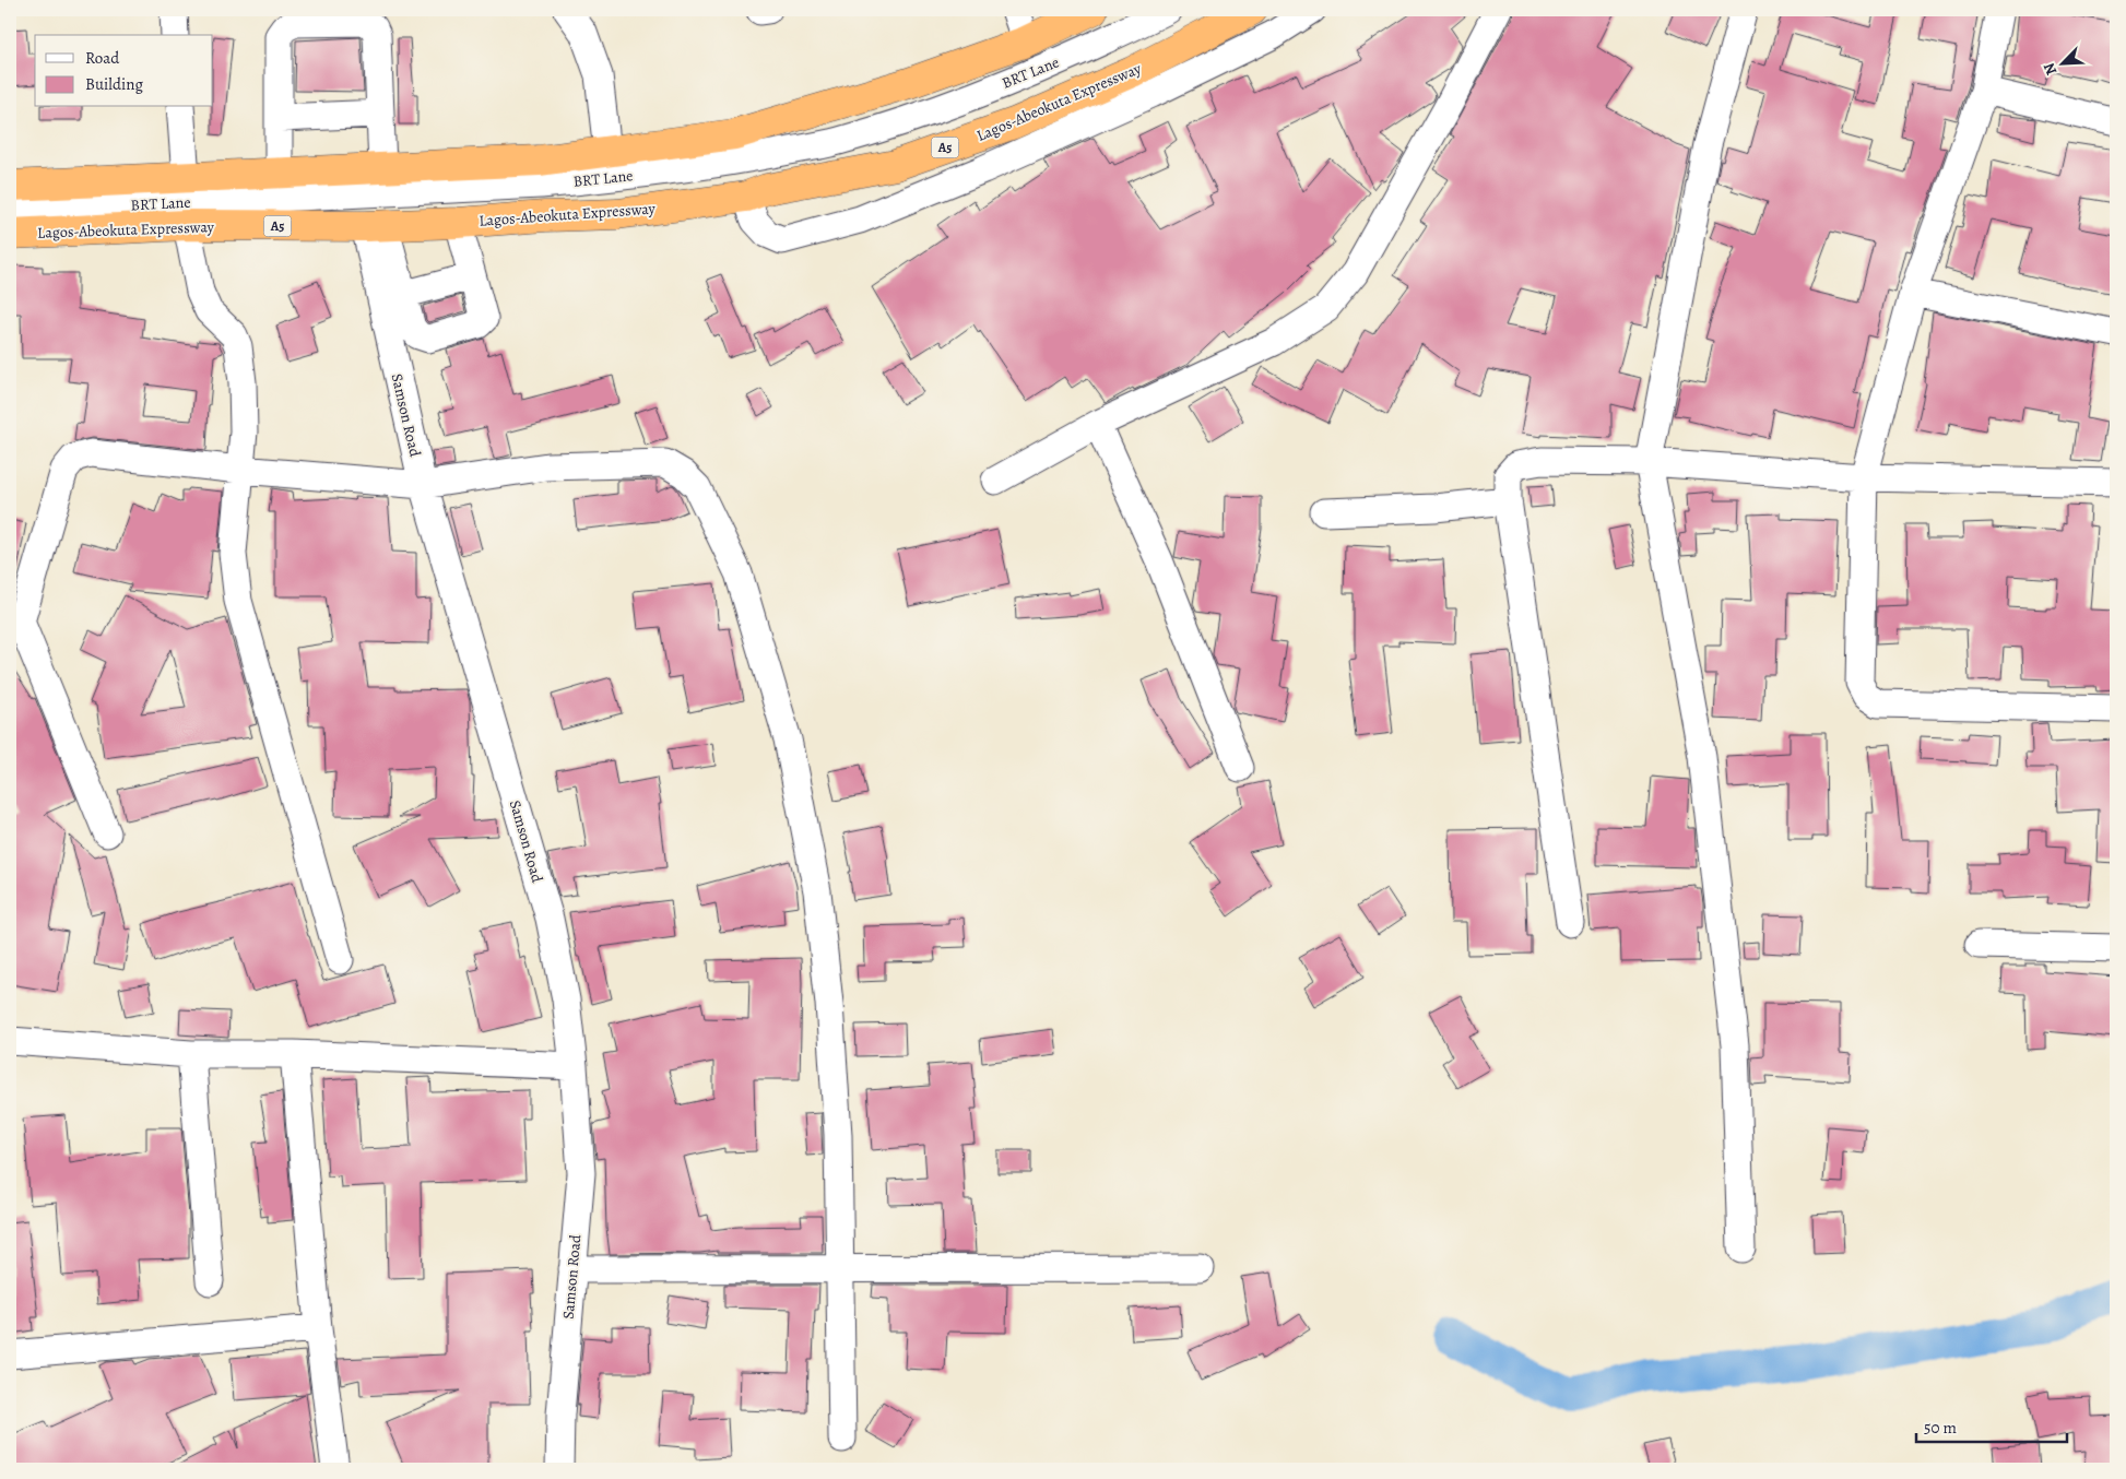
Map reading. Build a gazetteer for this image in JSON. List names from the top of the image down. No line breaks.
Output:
{"streets":{"highway":["Lagos-Abeokuta Expressway","A5"],"street":["BRT Lane","Samson Road"]},"crossings":[["Lagos-Abeokuta Expressway","Samson Road"]],"legend":["Road","Building"],"scale_bar":"50 m","north":"bottom left"}
